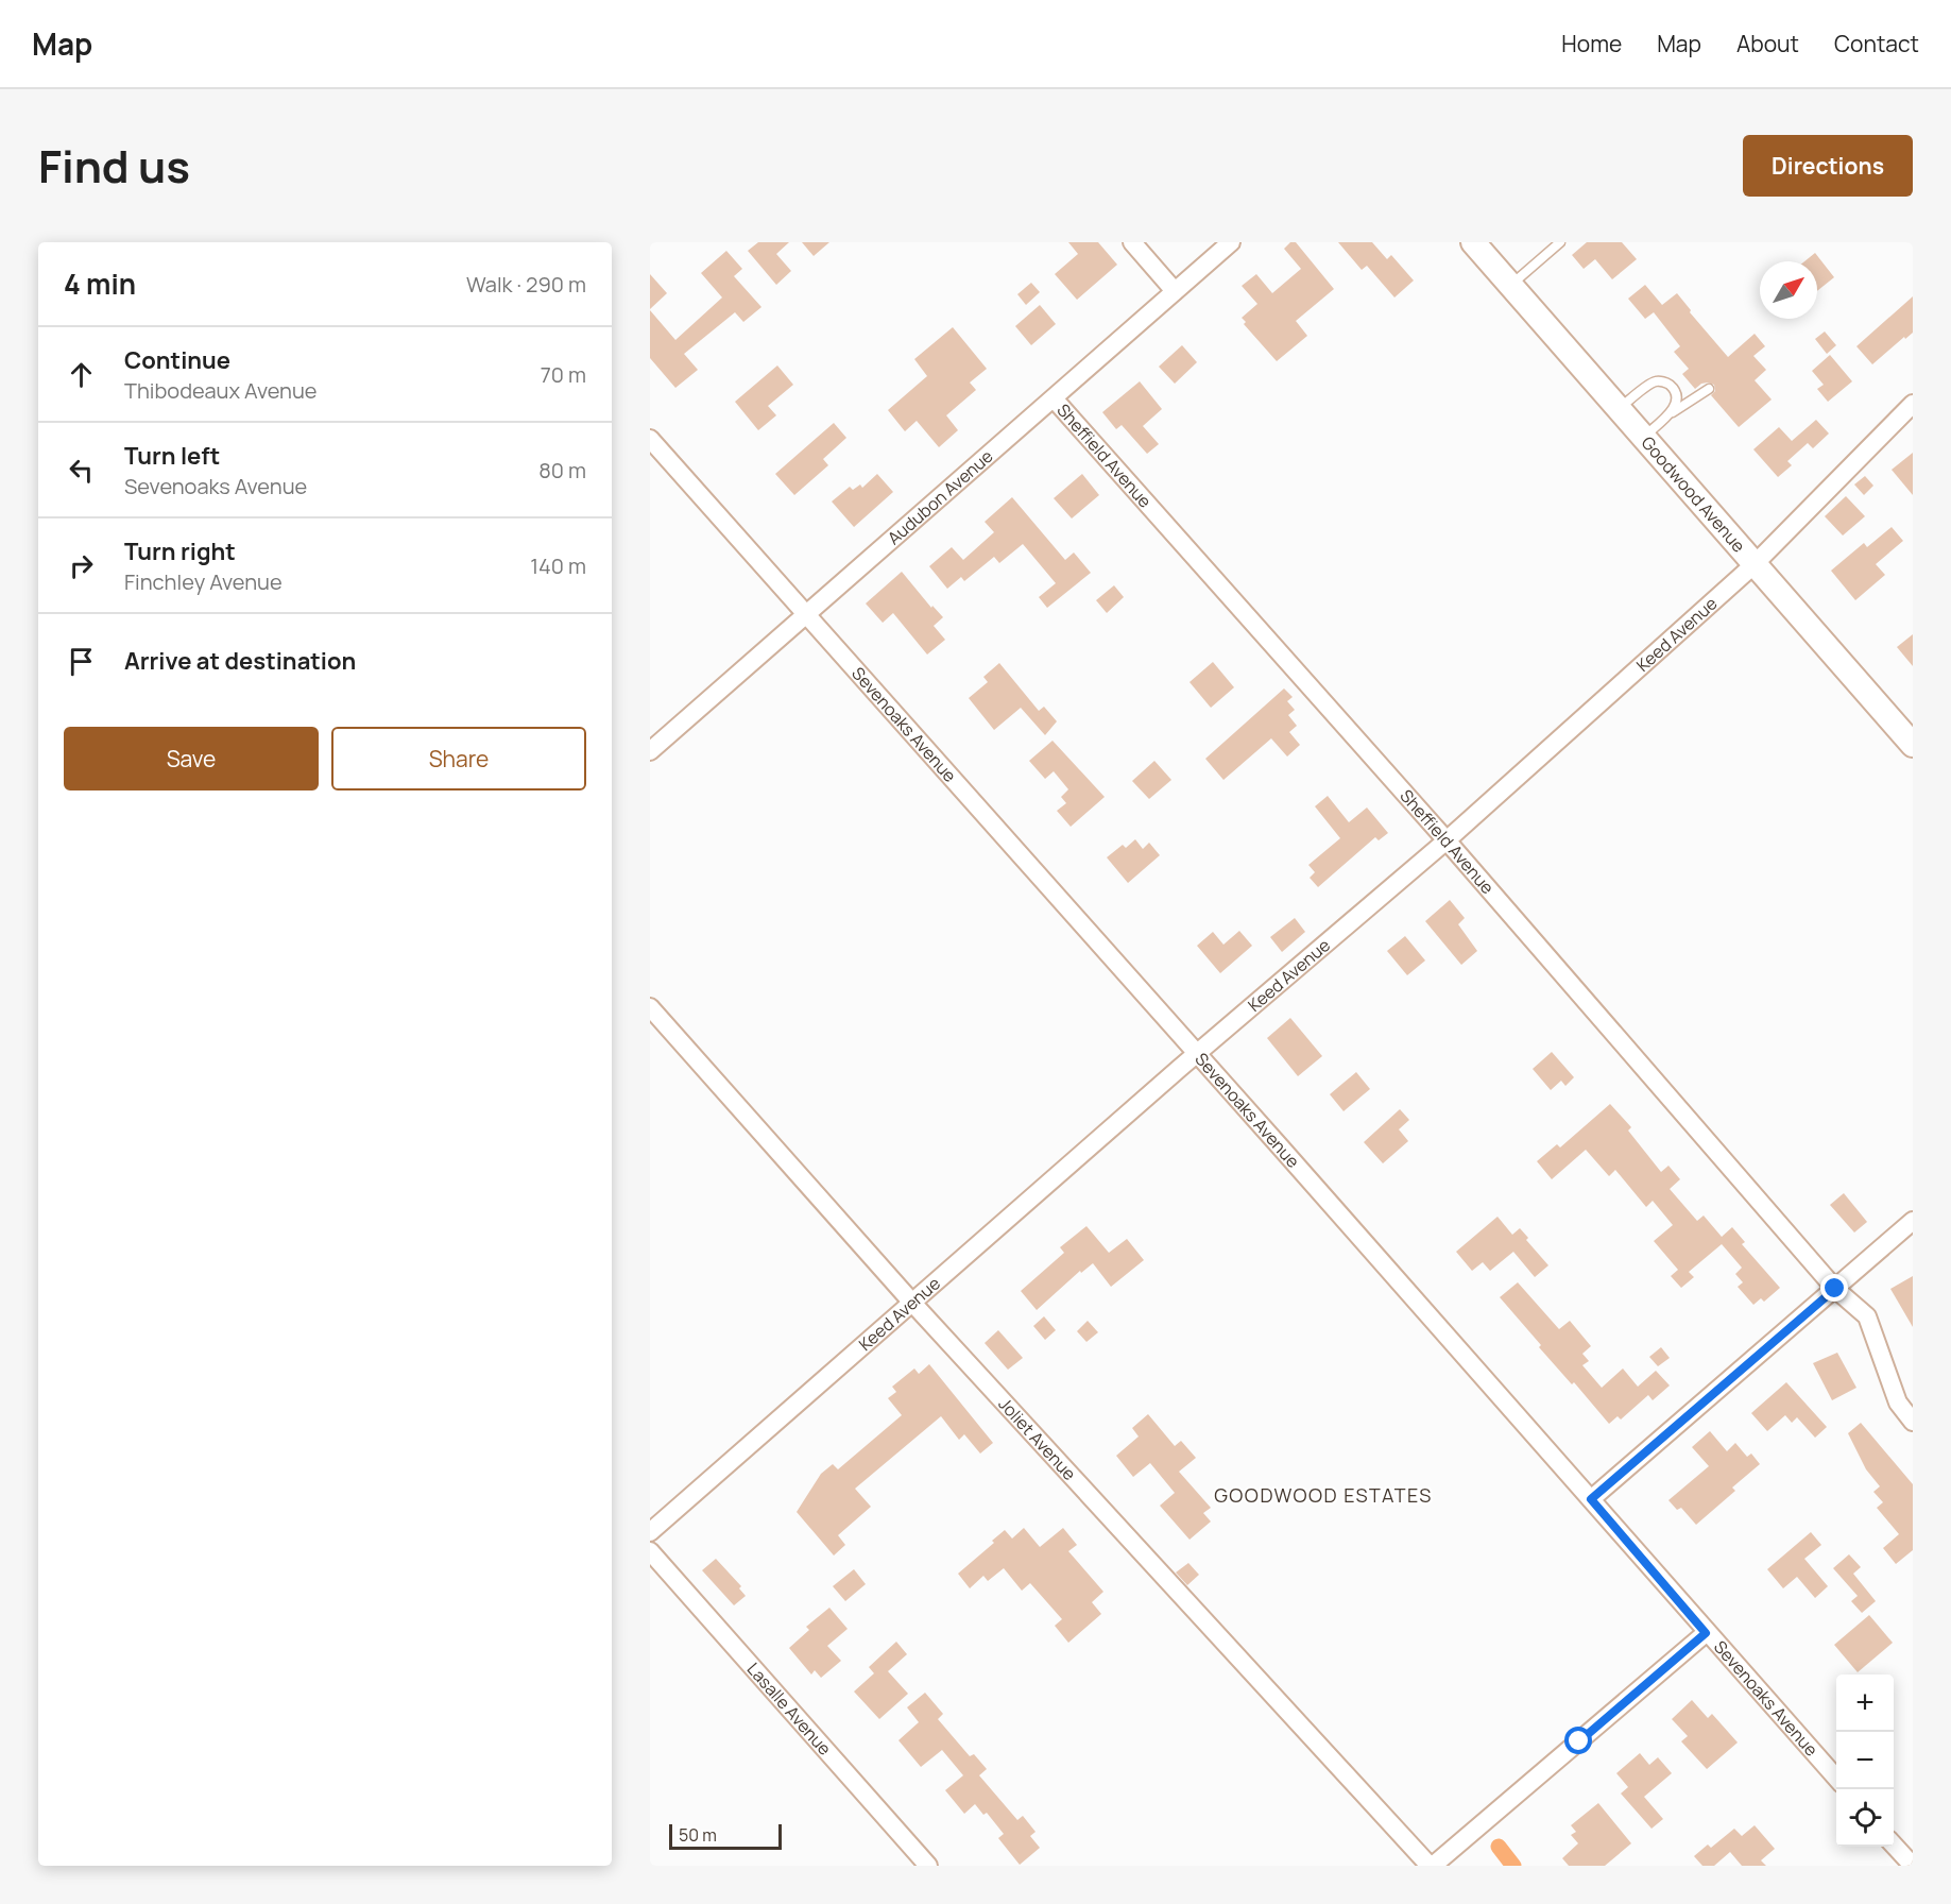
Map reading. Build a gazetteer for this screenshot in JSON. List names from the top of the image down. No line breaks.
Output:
{"streets":{"street":["Sheffield Avenue","Goodwood Avenue","Audubon Avenue","Keed Avenue","Sevenoaks Avenue","Joliet Avenue","Lasalle Avenue"]},"crossings":[["Sheffield Avenue","Audubon Avenue"],["Sheffield Avenue","Keed Avenue"],["Goodwood Avenue","Keed Avenue"],["Audubon Avenue","Sevenoaks Avenue"],["Keed Avenue","Sevenoaks Avenue"],["Keed Avenue","Joliet Avenue"]],"districts":["GOODWOOD ESTATES"],"scale_bar":"50 m","north":"top right","page":{"header":"Map","nav":["Home","Map","About","Contact"],"title":"Find us","buttons":["Directions",["Save","Share"]],"heading":["4 min","Walk · 290 m"],"list":[["Continue","Thibodeaux Avenue","70 m"],["Turn left","Sevenoaks Avenue","80 m"],["Turn right","Finchley Avenue","140 m"],"Arrive at destination"],"map_buttons":["+","−"],"scale":"50 m"}}
